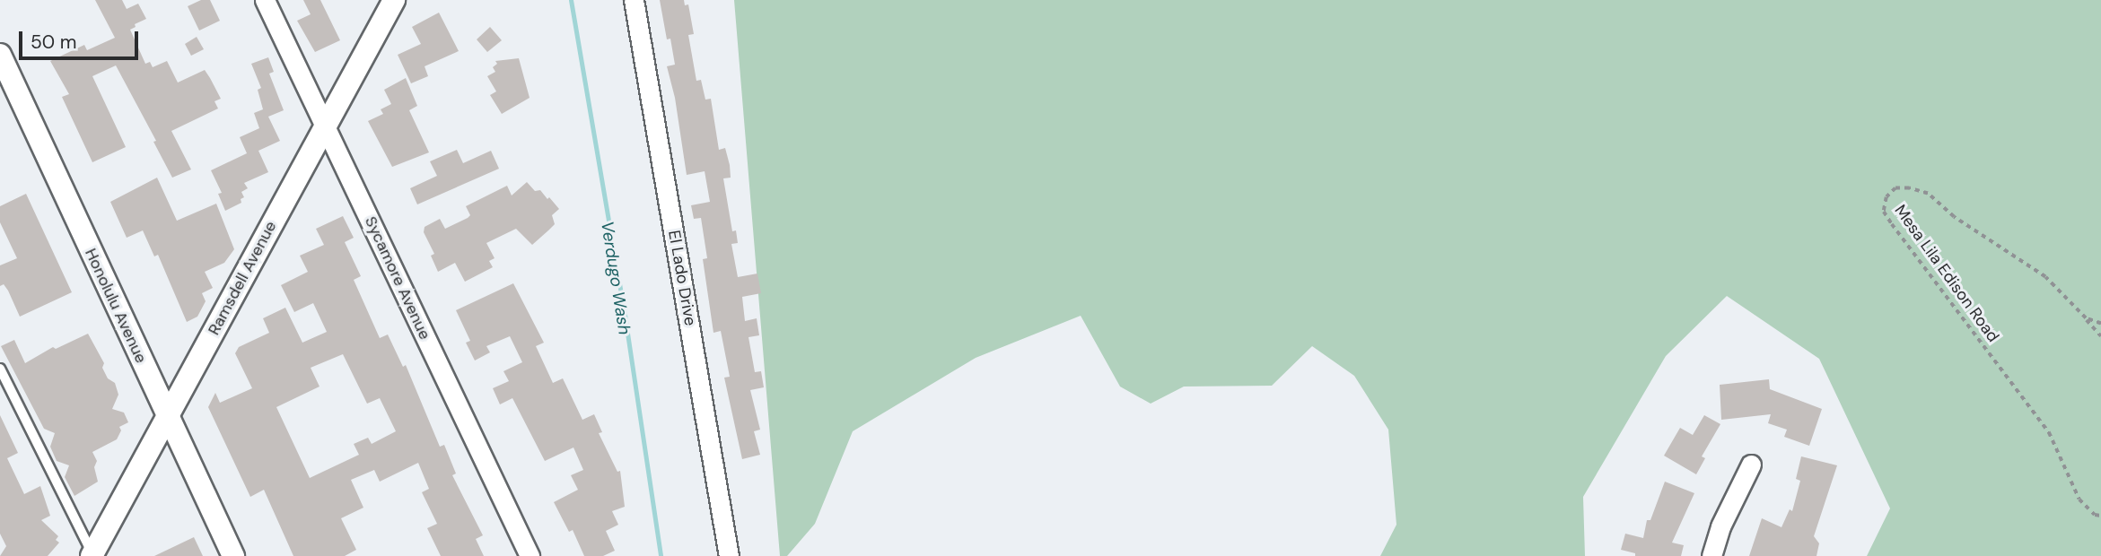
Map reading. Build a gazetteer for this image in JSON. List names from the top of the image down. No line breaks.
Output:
{"streets":{"street":["Ramsdell Avenue","Sycamore Avenue","El Lado Drive","Honolulu Avenue"],"path":["Mesa Lila Edison Road"]},"crossings":[["Ramsdell Avenue","Sycamore Avenue"],["Ramsdell Avenue","Honolulu Avenue"]],"water":["Verdugo Wash"],"scale_bar":"50 m"}
